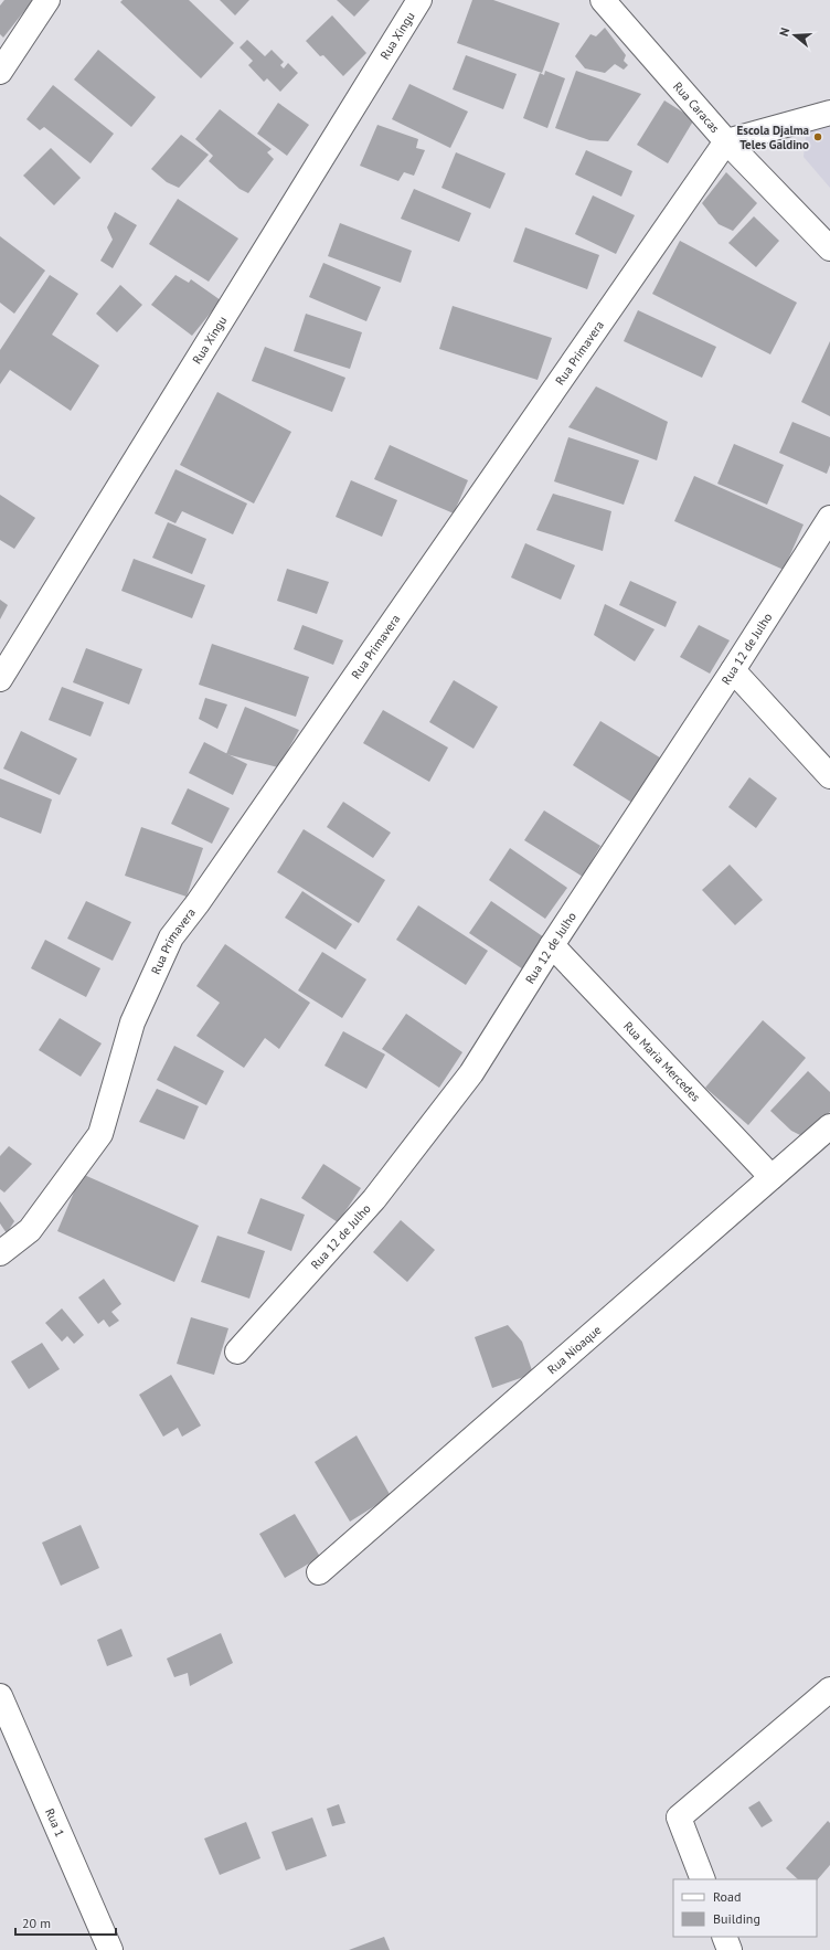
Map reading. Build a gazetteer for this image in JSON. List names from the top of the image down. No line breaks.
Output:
{"streets":{"street":["Rua Xingu","Rua Caracas","Rua Primavera","Rua 12 de Julho","Rua Maria Mercedes","Rua Nioaque","Rua 1"]},"crossings":[["Rua Caracas","Rua Primavera"],["Rua 12 de Julho","Rua Maria Mercedes"],["Rua Maria Mercedes","Rua Nioaque"]],"places":["Escola Djalma Teles Galdino"],"legend":["Road","Building"],"scale_bar":"20 m","north":"left"}
